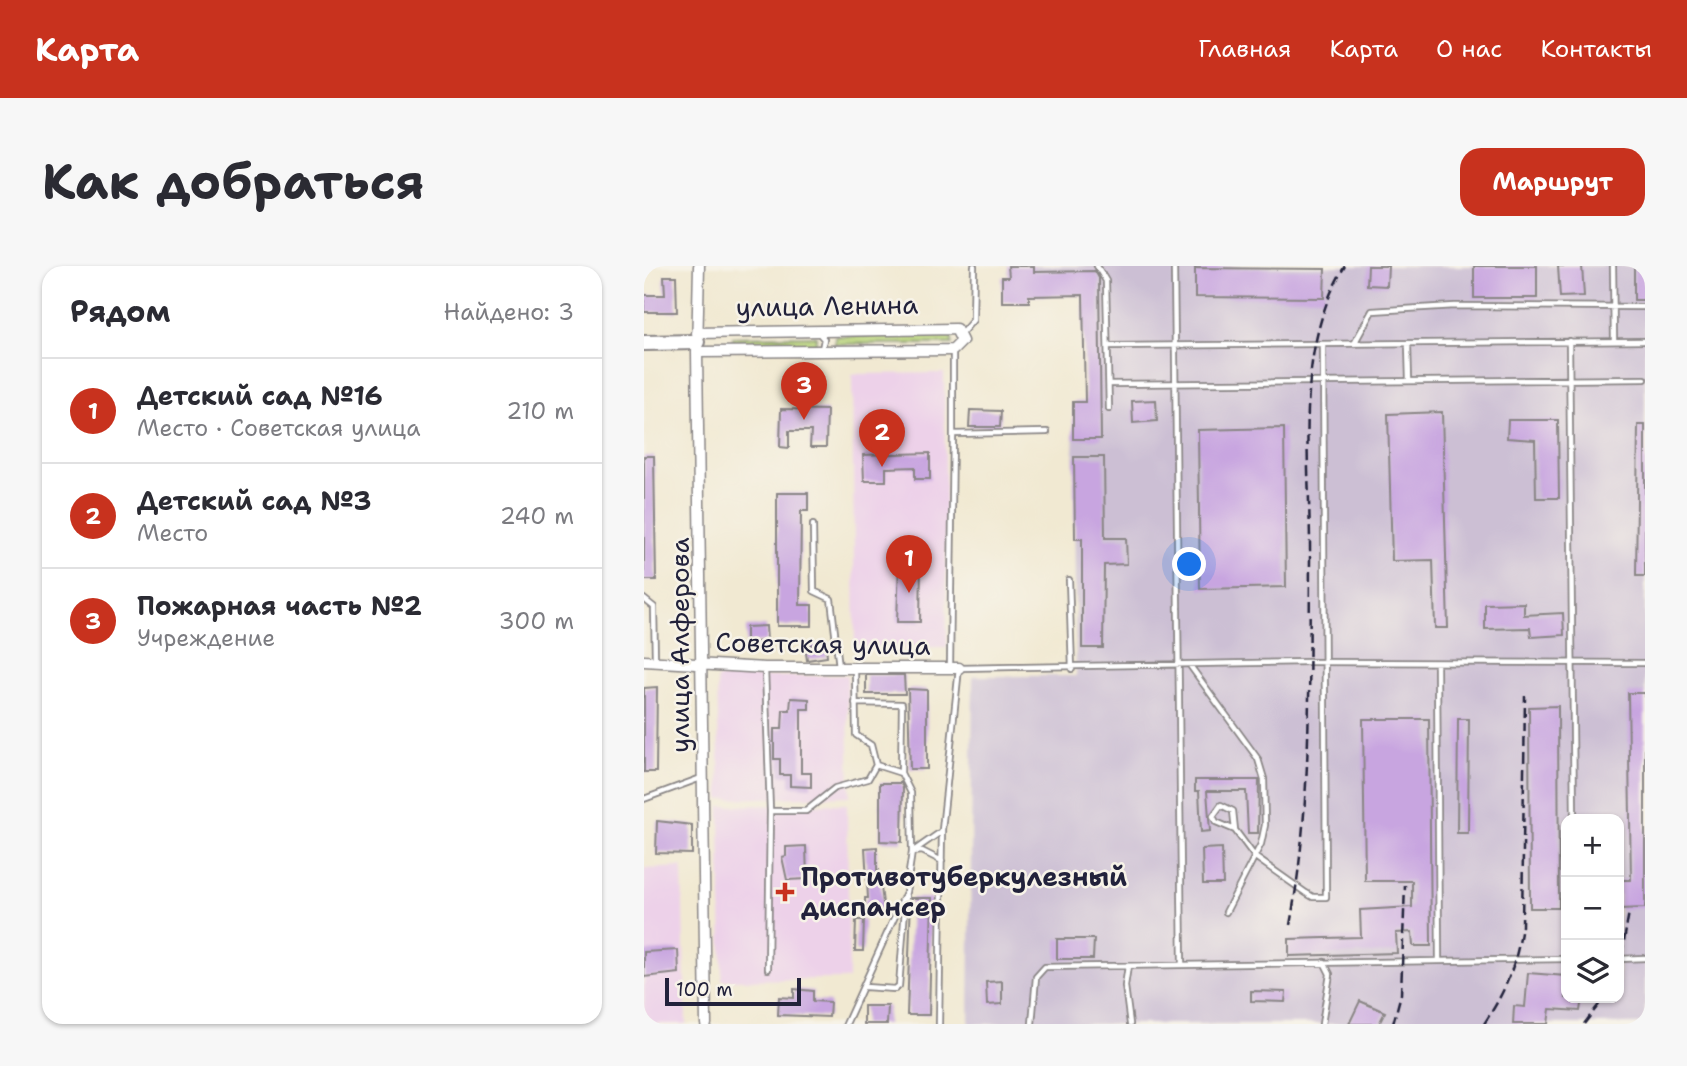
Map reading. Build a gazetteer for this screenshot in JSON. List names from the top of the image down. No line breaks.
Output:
{"streets":{"street":["улица Ленина","Советская улица","улица Алферова"]},"crossings":[["улица Ленина","улица Алферова"],["Советская улица","улица Алферова"]],"places":{"health":["Противотуберкулезный диспансер"]},"scale_bar":"100 m","page":{"header":"Карта","nav":["Главная","Карта","О нас","Контакты"],"buttons":"Маршрут","title":"Как добраться","heading":["Рядом","Найдено: 3"],"list":[{"mark":"1","name":"Детский сад №16","note":"Место · Советская улица","value":"210 m"},{"mark":"2","name":"Детский сад №3","note":"Место","value":"240 m"},{"mark":"3","name":"Пожарная часть №2","note":"Учреждение","value":"300 m"}],"pins":["3","2","1"],"map_buttons":["+","−"],"scale":"100 m"}}
